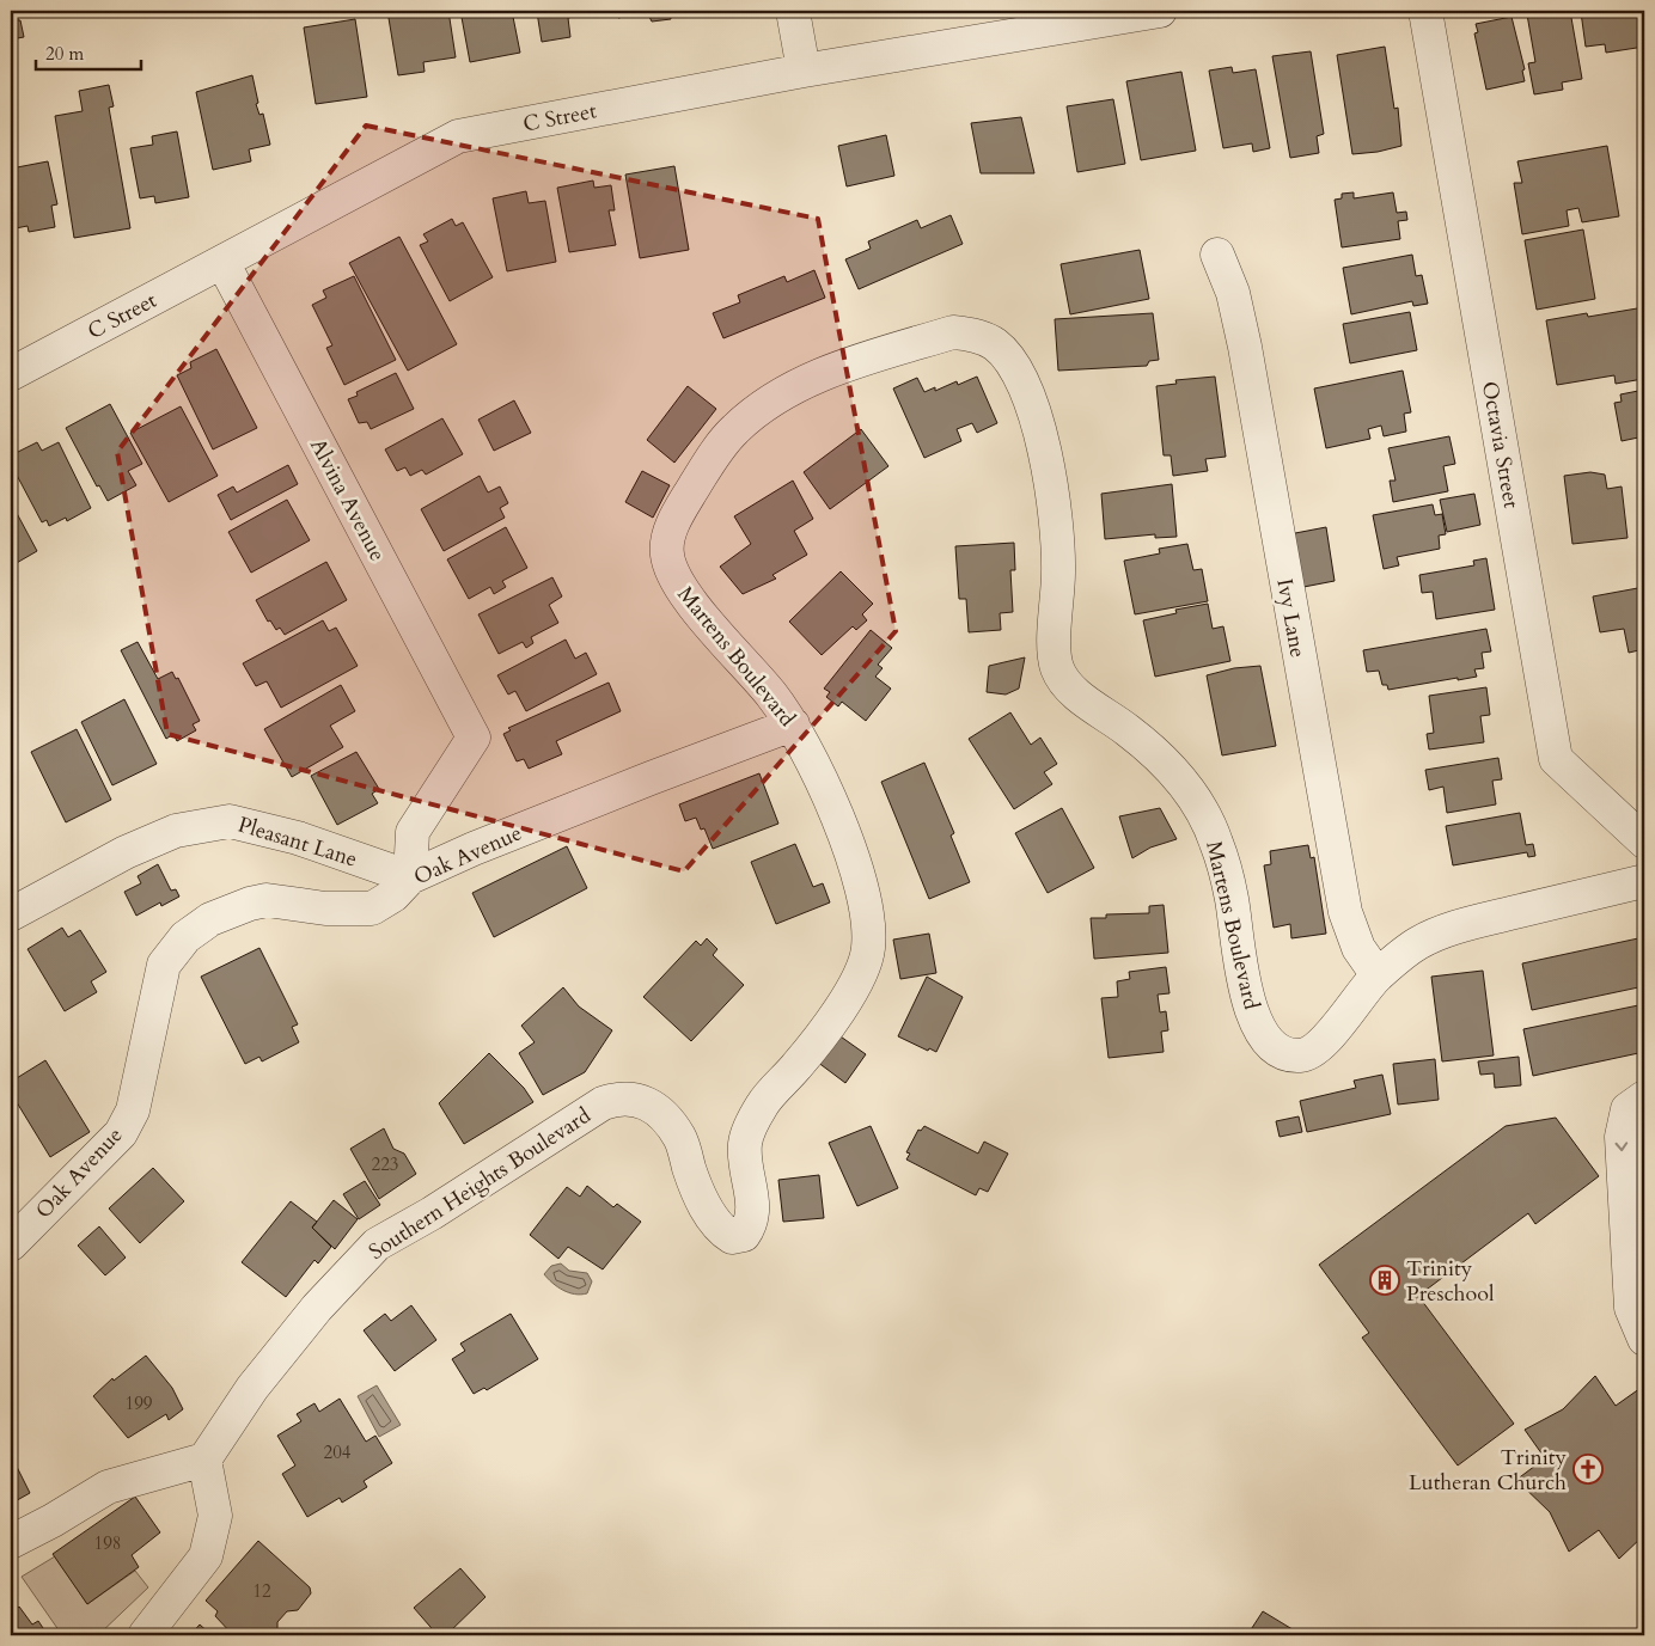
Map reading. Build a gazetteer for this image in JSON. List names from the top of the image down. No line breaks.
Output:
{"streets":{"street":["C Street","Octavia Street","Alvina Avenue","Ivy Lane","Martens Boulevard","Pleasant Lane","Oak Avenue","Southern Heights Boulevard"]},"crossings":[["C Street","Alvina Avenue"],["Alvina Avenue","Pleasant Lane"],["Alvina Avenue","Oak Avenue"],["Ivy Lane","Martens Boulevard"],["Martens Boulevard","Oak Avenue"],["Martens Boulevard","Southern Heights Boulevard"],["Pleasant Lane","Oak Avenue"]],"places":{"building":["Trinity Preschool"],"church":["Trinity Lutheran Church"]},"house_numbers":["223","199","204","198","12"],"scale_bar":"20 m"}
